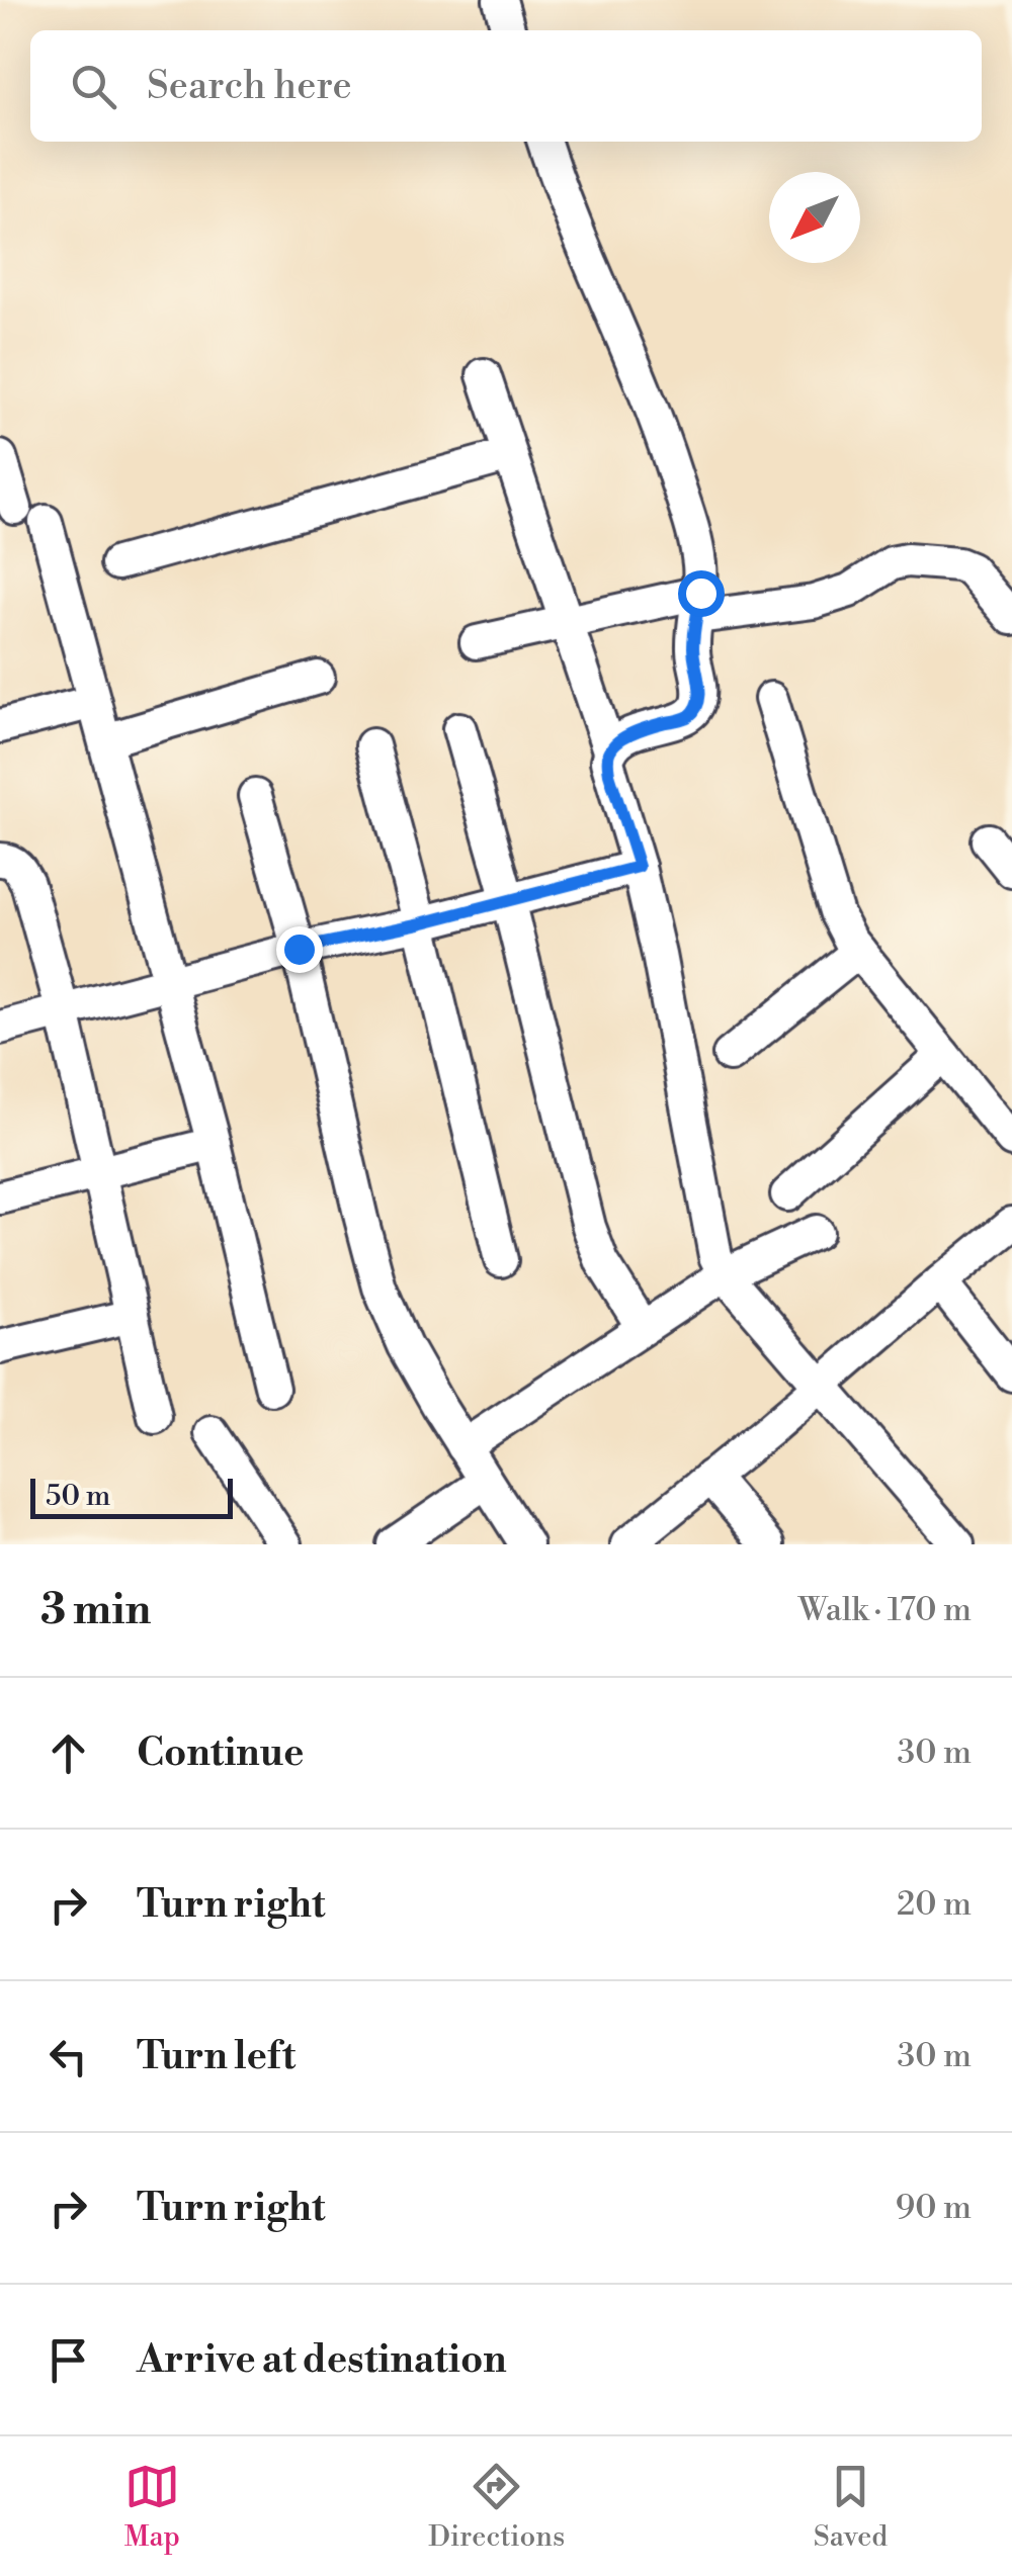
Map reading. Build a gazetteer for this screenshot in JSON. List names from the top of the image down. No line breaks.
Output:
{"scale_bar":"50 m","north":"bottom left","page":{"search":"Search here","scale":"50 m","heading":["3 min","Walk · 170 m"],"list":[["Continue","30 m"],["Turn right","20 m"],["Turn left","30 m"],["Turn right","90 m"],"Arrive at destination"],"nav":["Map","Directions","Saved"]}}
